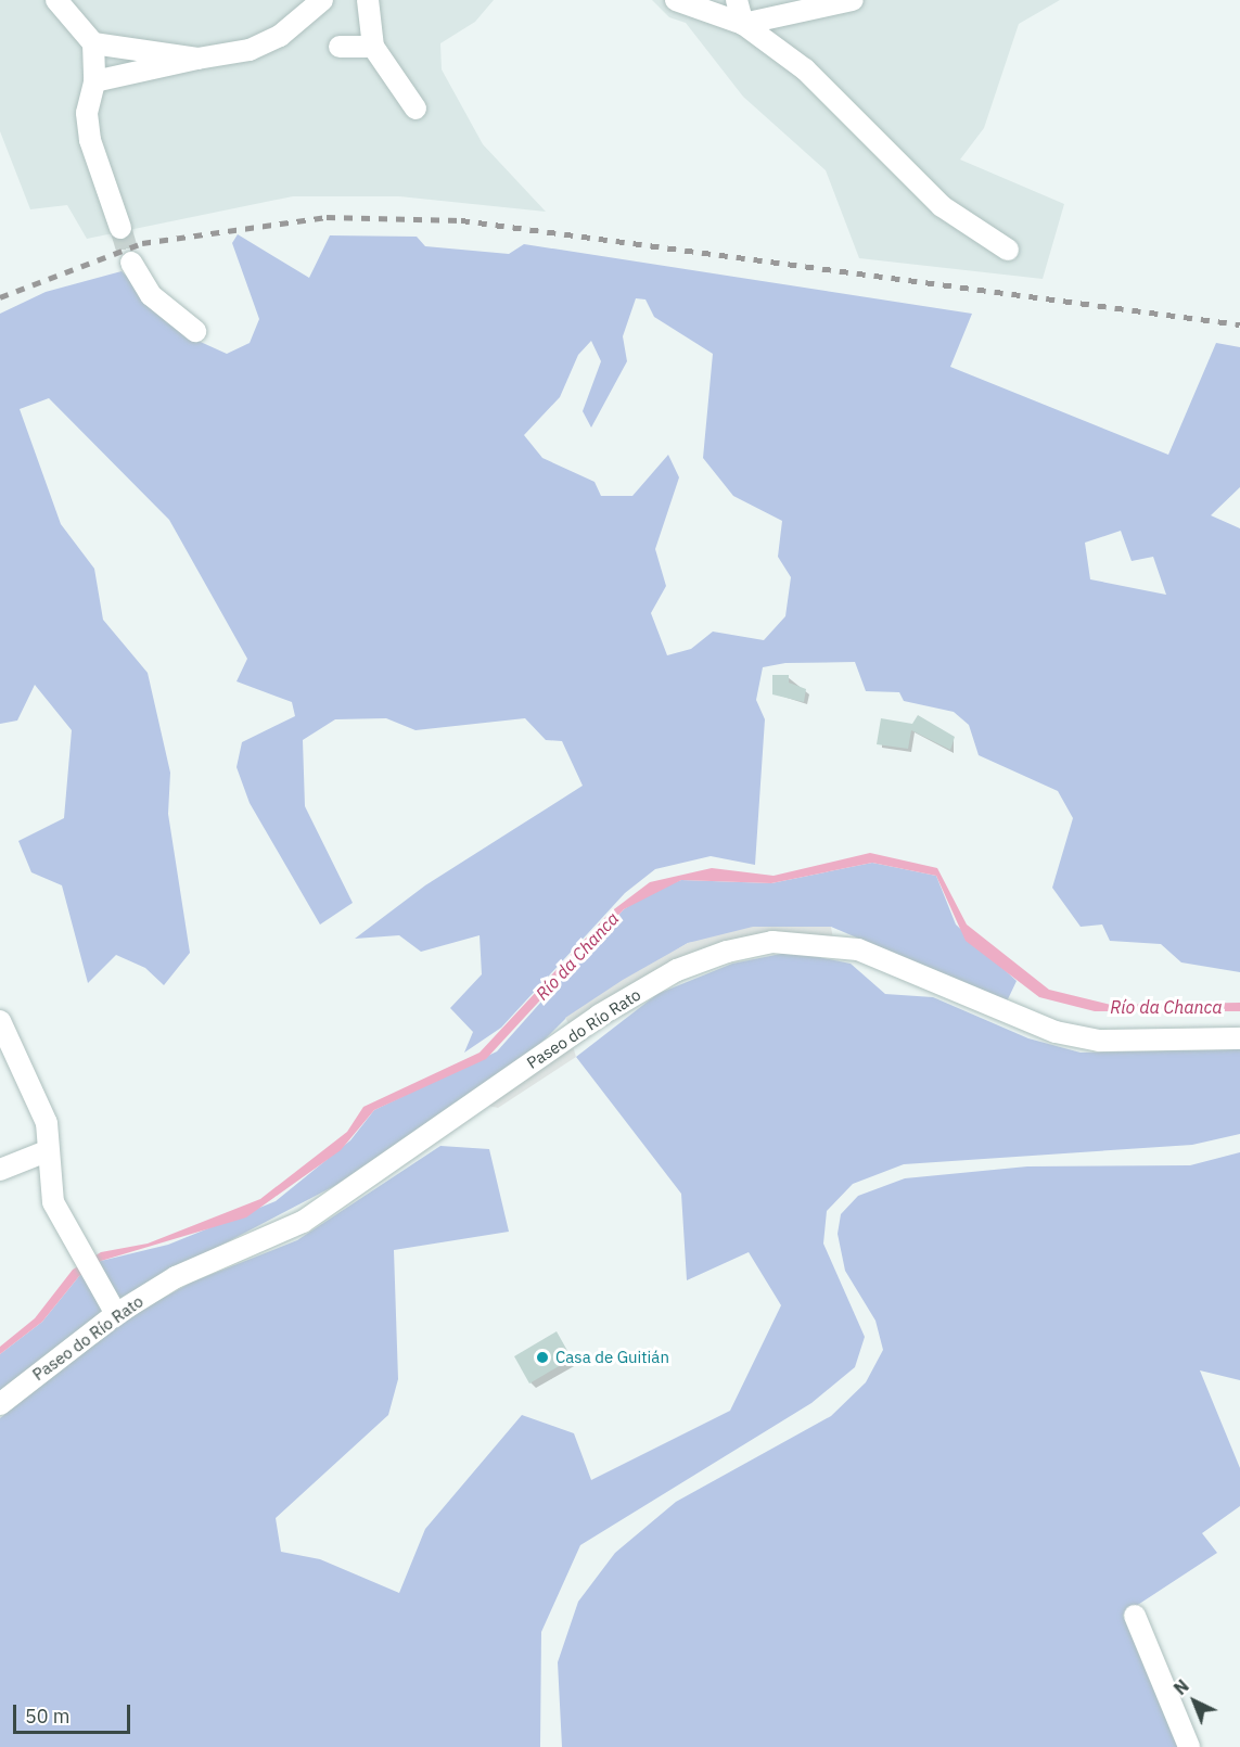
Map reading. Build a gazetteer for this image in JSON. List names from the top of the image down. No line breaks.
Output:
{"streets":{"street":["Paseo do Río Rato"]},"water":["Río da Chanca"],"places":["Casa de Guitián"],"scale_bar":"50 m","north":"top left"}
